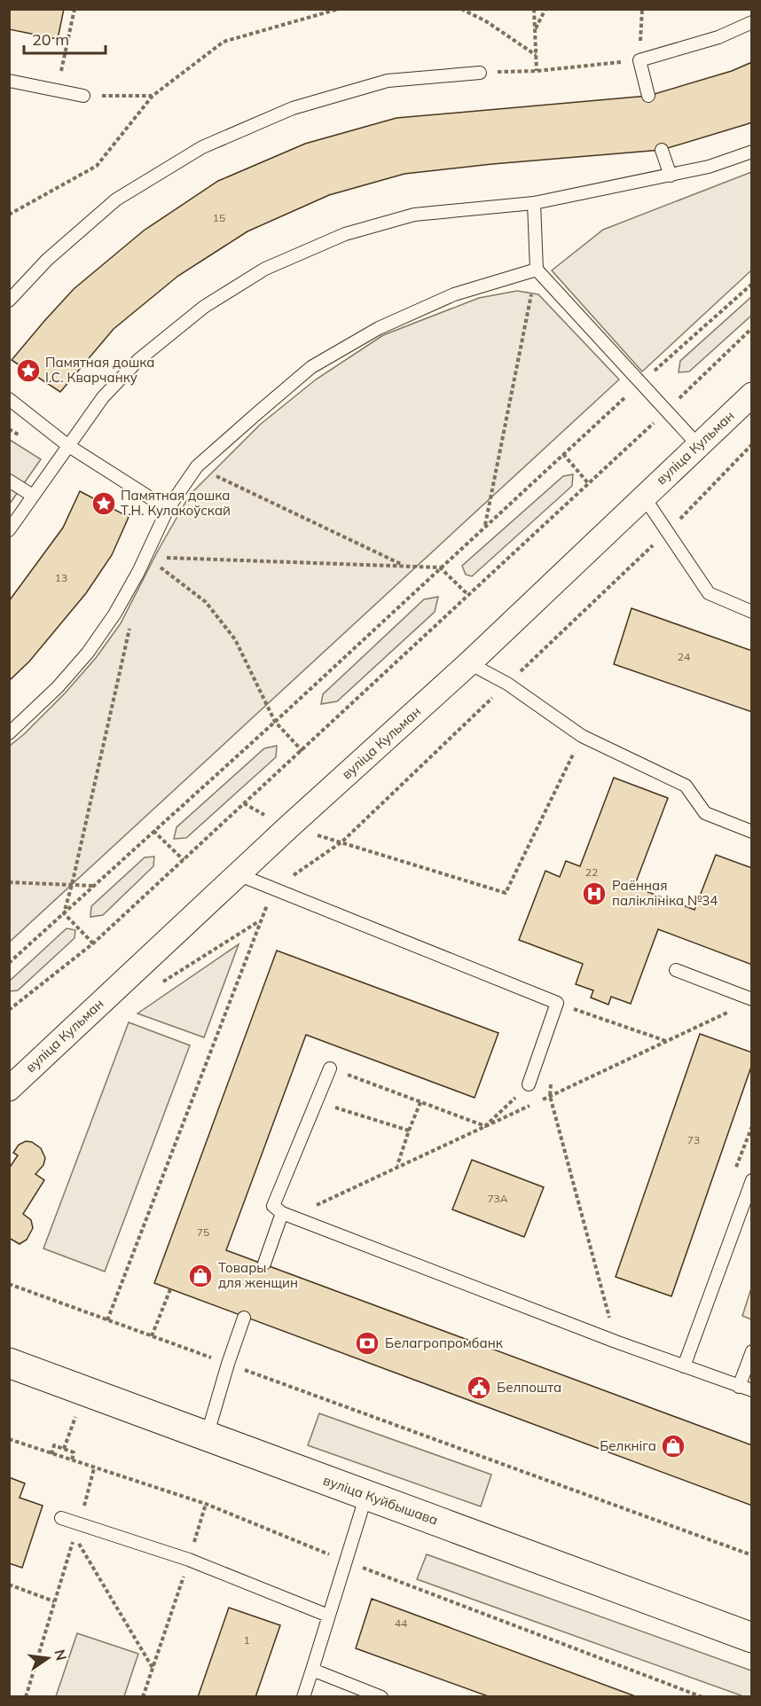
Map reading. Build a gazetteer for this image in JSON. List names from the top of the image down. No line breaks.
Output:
{"streets":{"main road":["вуліца Куйбышава"],"street":["вуліца Кульман"]},"places":{"place":["Памятная дошка І.С. Кварчанку","Памятная дошка Т.Н. Кулакоўскай"],"hospital":["Раённая паліклініка №34"],"shop":["Товары для женщин","Белкніга"],"bank":["Белагропромбанк"],"public building":["Белпошта"]},"house_numbers":["15","13","24","22","73","73А","75","44","1"],"scale_bar":"20 m","north":"right"}
